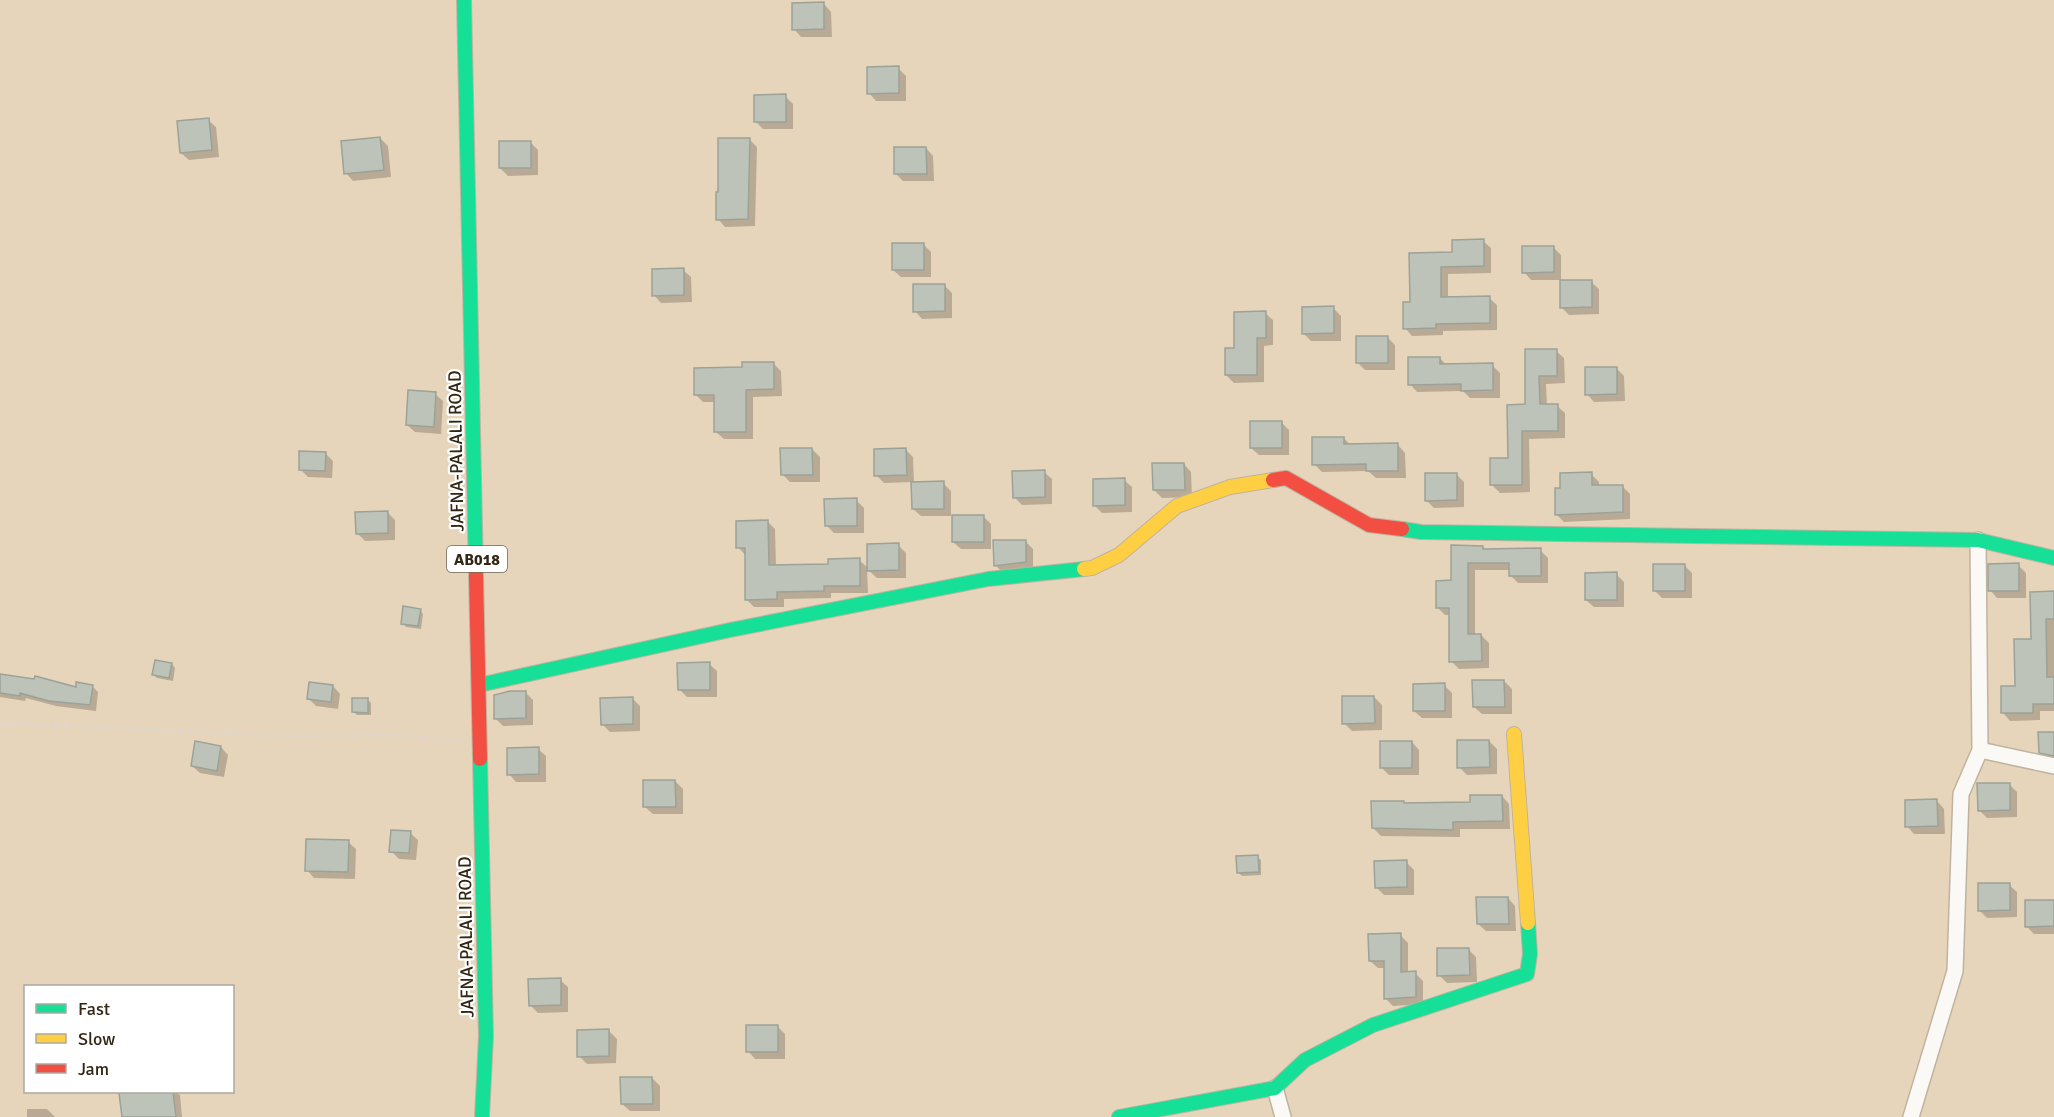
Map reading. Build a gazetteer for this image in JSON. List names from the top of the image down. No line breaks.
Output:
{"streets":{"street":["JAFNA-PALALI ROAD","AB018"]},"legend":["Fast","Slow","Jam"]}
